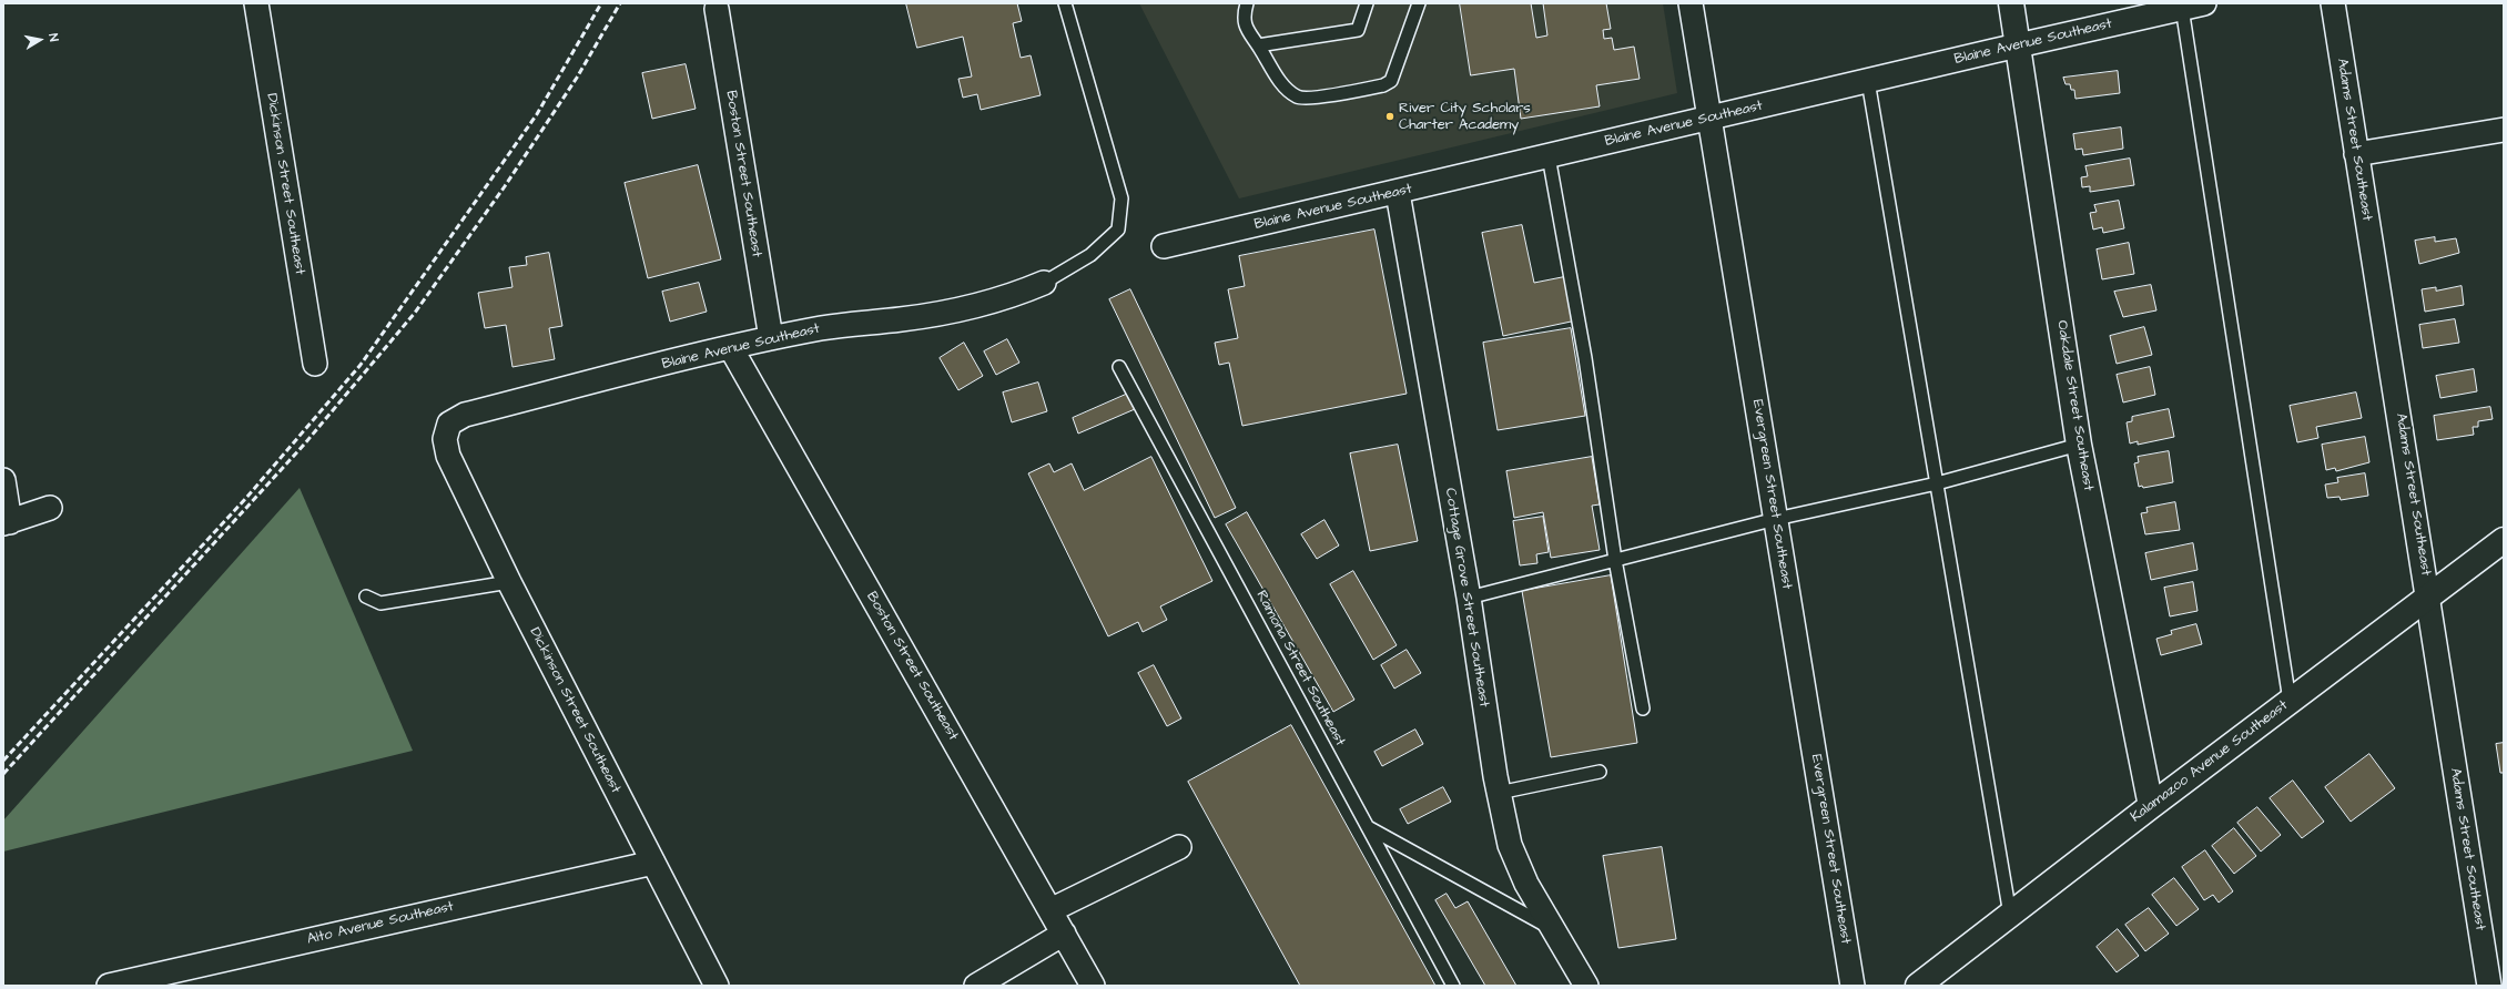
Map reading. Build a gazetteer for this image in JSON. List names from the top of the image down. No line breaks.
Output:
{"streets":{"street":["Blaine Avenue Southeast","Adams Street Southeast","Boston Street Southeast","Dickinson Street Southeast","Oakdale Street Southeast","Evergreen Street Southeast","Cottage Grove Street Southeast","Kalamazoo Avenue Southeast","Alto Avenue Southeast"],"lane":["Ramona Street Southeast"]},"crossings":[["Blaine Avenue Southeast","Boston Street Southeast"],["Blaine Avenue Southeast","Dickinson Street Southeast"],["Blaine Avenue Southeast","Oakdale Street Southeast"],["Blaine Avenue Southeast","Evergreen Street Southeast"],["Blaine Avenue Southeast","Cottage Grove Street Southeast"],["Adams Street Southeast","Kalamazoo Avenue Southeast"],["Dickinson Street Southeast","Alto Avenue Southeast"],["Oakdale Street Southeast","Kalamazoo Avenue Southeast"]],"places":["River City Scholars Charter Academy"],"north":"right"}
